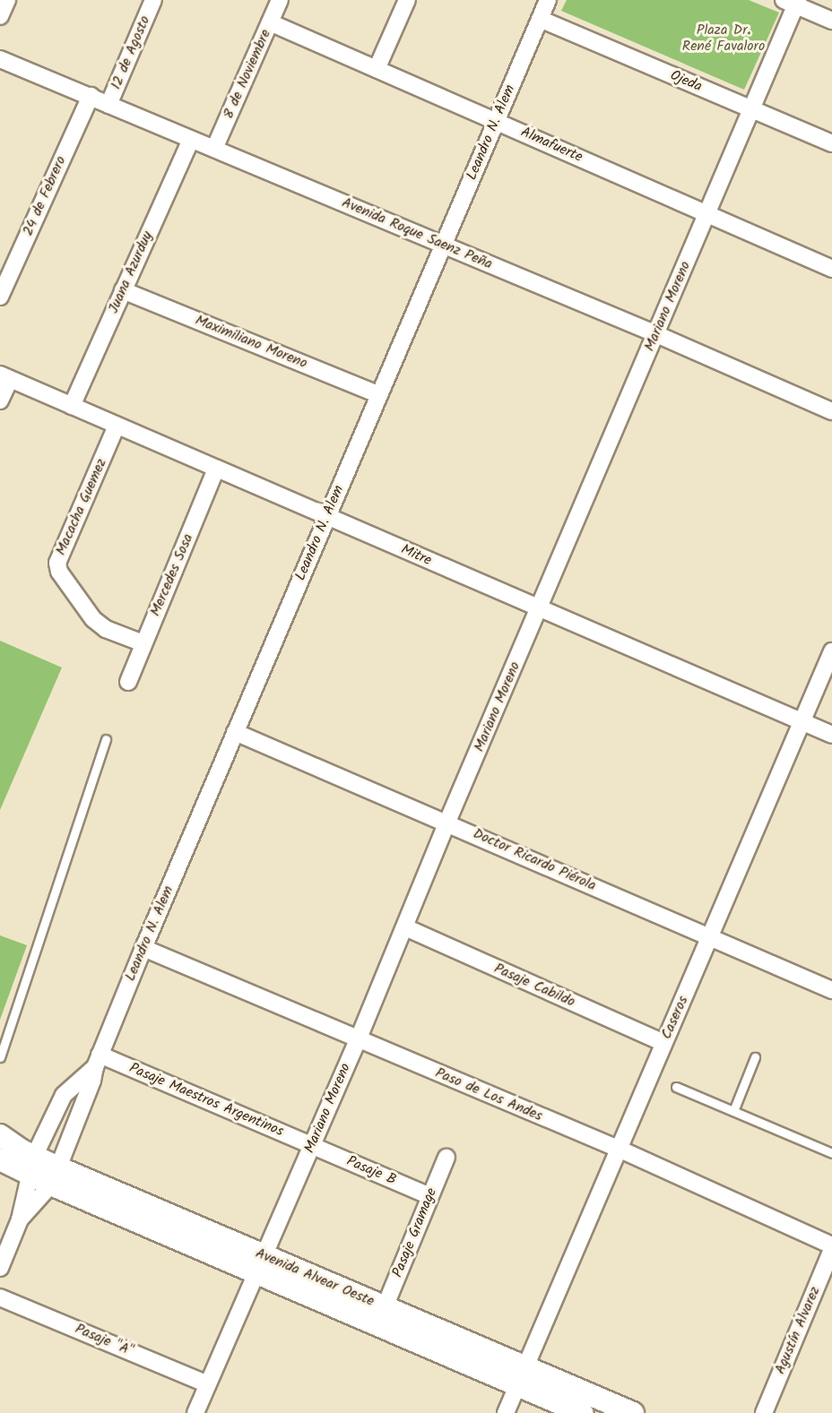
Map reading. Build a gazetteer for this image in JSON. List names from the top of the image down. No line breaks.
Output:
{"streets":{"main road":["Avenida Alvear Oeste"],"street":["12 de Agosto","8 de Noviembre","Ojeda","Leandro N. Alem","Almafuerte","24 de Febrero","Avenida Roque Saenz Peña","Juana Azurduy","Mariano Moreno","Maximiliano Moreno","Macacha Guemez","Mitre","Mercedes Sosa","Doctor Ricardo Piérola","Pasaje Cabildo","Caseros","Paso de Los Andes","Pasaje Maestros Argentinos","Pasaje B","Pasaje Gramage","Agustín Alvarez","Pasaje \"A\""]},"crossings":[["12 de Agosto","Avenida Roque Saenz Peña"],["8 de Noviembre","Almafuerte"],["8 de Noviembre","Avenida Roque Saenz Peña"],["Ojeda","Leandro N. Alem"],["Ojeda","Mariano Moreno"],["Leandro N. Alem","Almafuerte"],["Leandro N. Alem","Avenida Roque Saenz Peña"],["Leandro N. Alem","Maximiliano Moreno"],["Leandro N. Alem","Mitre"],["Leandro N. Alem","Doctor Ricardo Piérola"],["Leandro N. Alem","Paso de Los Andes"],["Leandro N. Alem","Pasaje Maestros Argentinos"],["Leandro N. Alem","Avenida Alvear Oeste"],["Almafuerte","Mariano Moreno"],["24 de Febrero","Avenida Roque Saenz Peña"],["Avenida Roque Saenz Peña","Juana Azurduy"],["Avenida Roque Saenz Peña","Mariano Moreno"],["Juana Azurduy","Maximiliano Moreno"],["Juana Azurduy","Mitre"],["Mariano Moreno","Mitre"],["Mariano Moreno","Doctor Ricardo Piérola"],["Mariano Moreno","Pasaje Cabildo"],["Mariano Moreno","Paso de Los Andes"],["Mariano Moreno","Pasaje Maestros Argentinos"],["Mariano Moreno","Pasaje B"],["Mariano Moreno","Avenida Alvear Oeste"],["Mariano Moreno","Pasaje \"A\""],["Macacha Guemez","Mitre"],["Macacha Guemez","Mercedes Sosa"],["Mitre","Mercedes Sosa"],["Mitre","Caseros"],["Doctor Ricardo Piérola","Caseros"],["Pasaje Cabildo","Caseros"],["Caseros","Paso de Los Andes"],["Caseros","Avenida Alvear Oeste"],["Paso de Los Andes","Agustín Alvarez"],["Pasaje Maestros Argentinos","Pasaje B"],["Pasaje B","Pasaje Gramage"],["Pasaje Gramage","Avenida Alvear Oeste"]],"parks":["Plaza Dr. René Favaloro"]}
